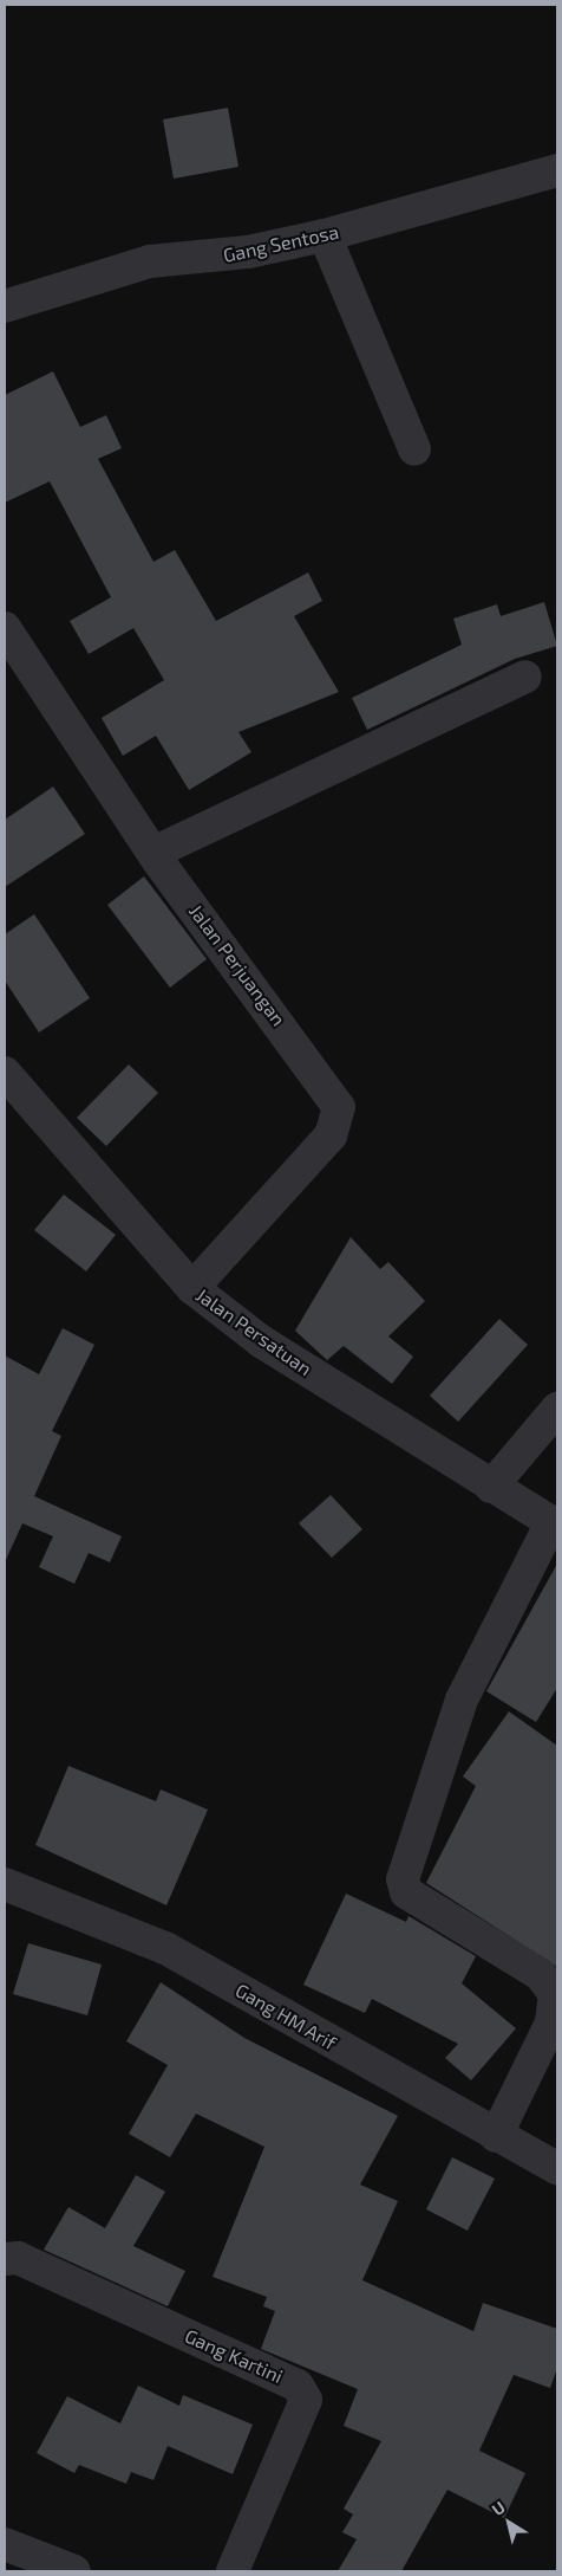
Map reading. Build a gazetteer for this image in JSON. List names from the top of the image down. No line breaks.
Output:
{"streets":{"street":["Gang Sentosa","Jalan Perjuangan","Jalan Persatuan","Gang HM Arif","Gang Kartini"]},"crossings":[["Jalan Perjuangan","Jalan Persatuan"]],"north":"top left"}
